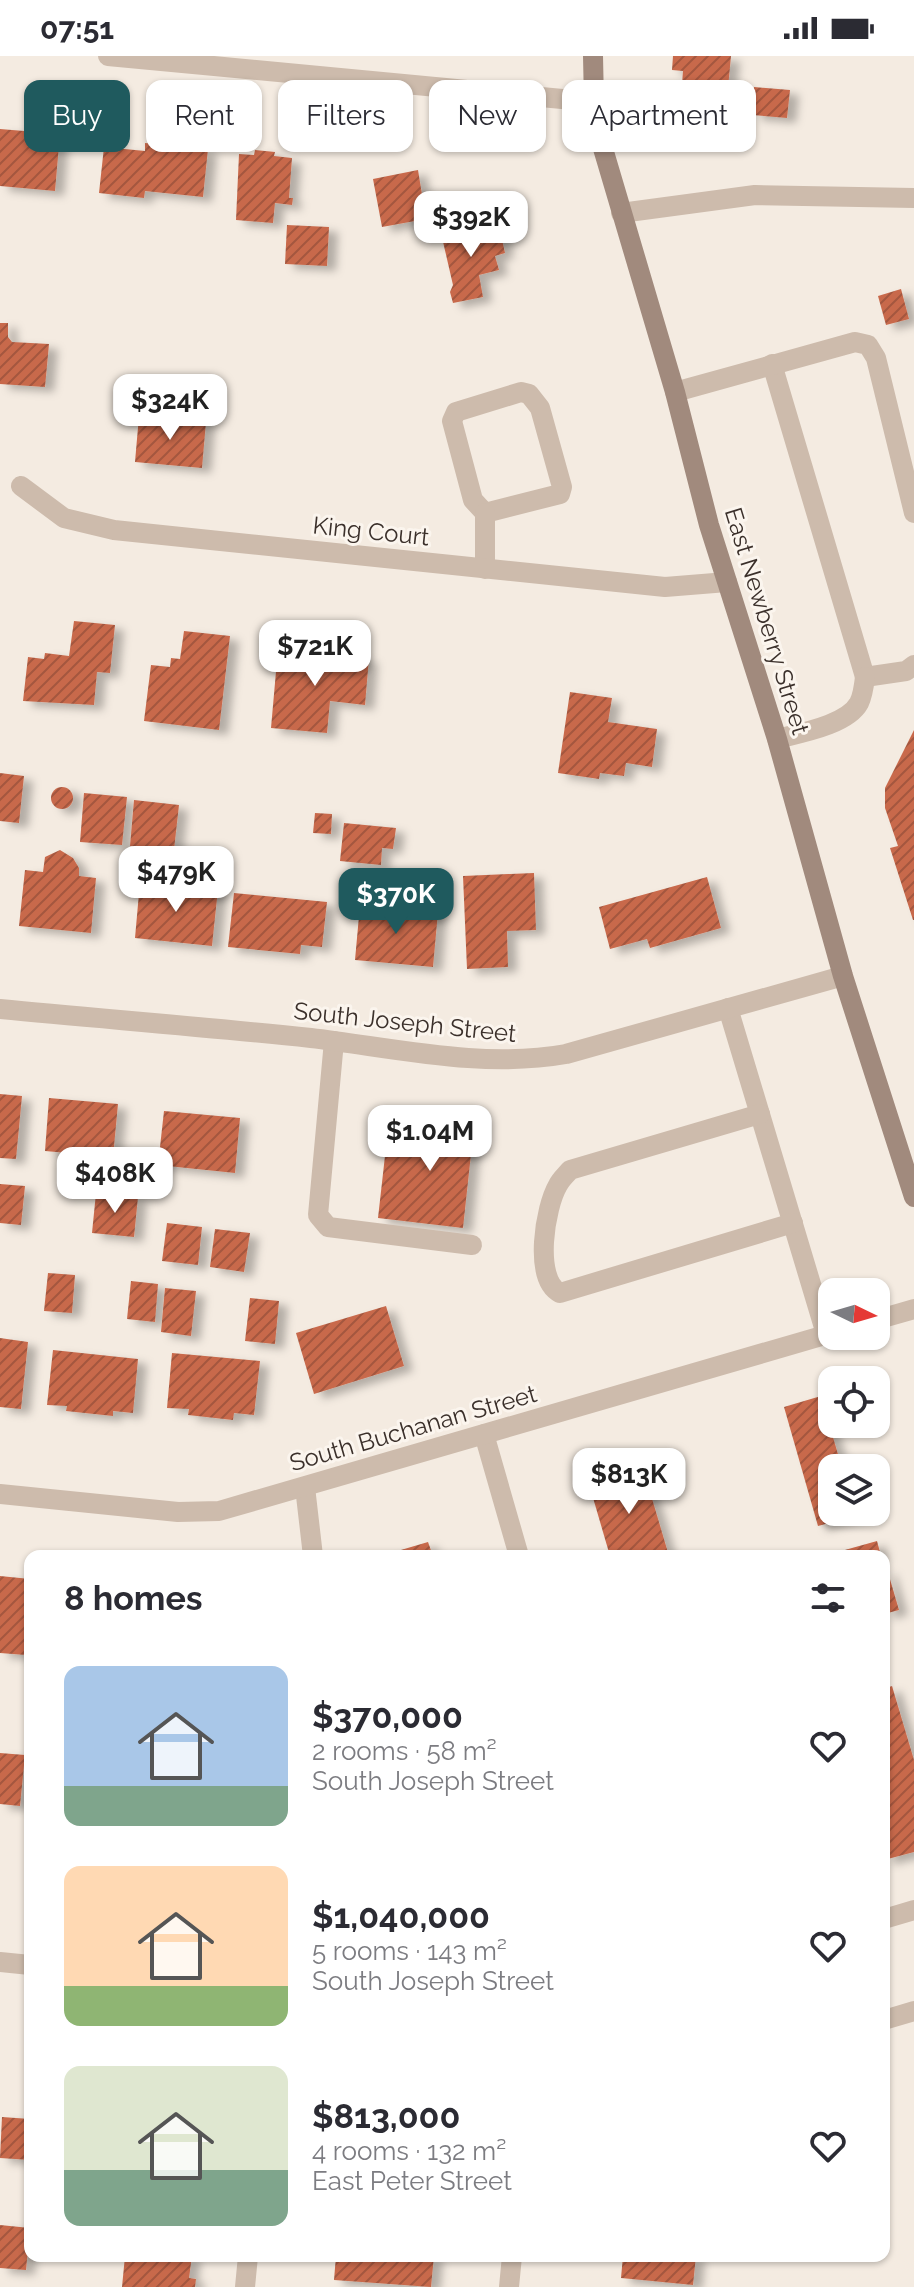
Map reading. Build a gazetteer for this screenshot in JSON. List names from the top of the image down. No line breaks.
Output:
{"streets":{"main road":["East Newberry Street"],"street":["King Court","South Joseph Street","South Buchanan Street"]},"crossings":[["King Court","East Newberry Street"],["East Newberry Street","South Joseph Street"]],"north":"right","page":{"status":"07:51","chip":["Buy","Rent","Filters","New","Apartment"],"price":["$392K","$324K","$721K","$479K","$370K","$1.04M","$408K","$813K"],"heading":"8 homes","list":[{"name":"$370,000","note":"2 rooms · 58 m² · South Joseph Street"},{"name":"$1,040,000","note":"5 rooms · 143 m² · South Joseph Street"},{"name":"$813,000","note":"4 rooms · 132 m² · East Peter Street"}]}}
